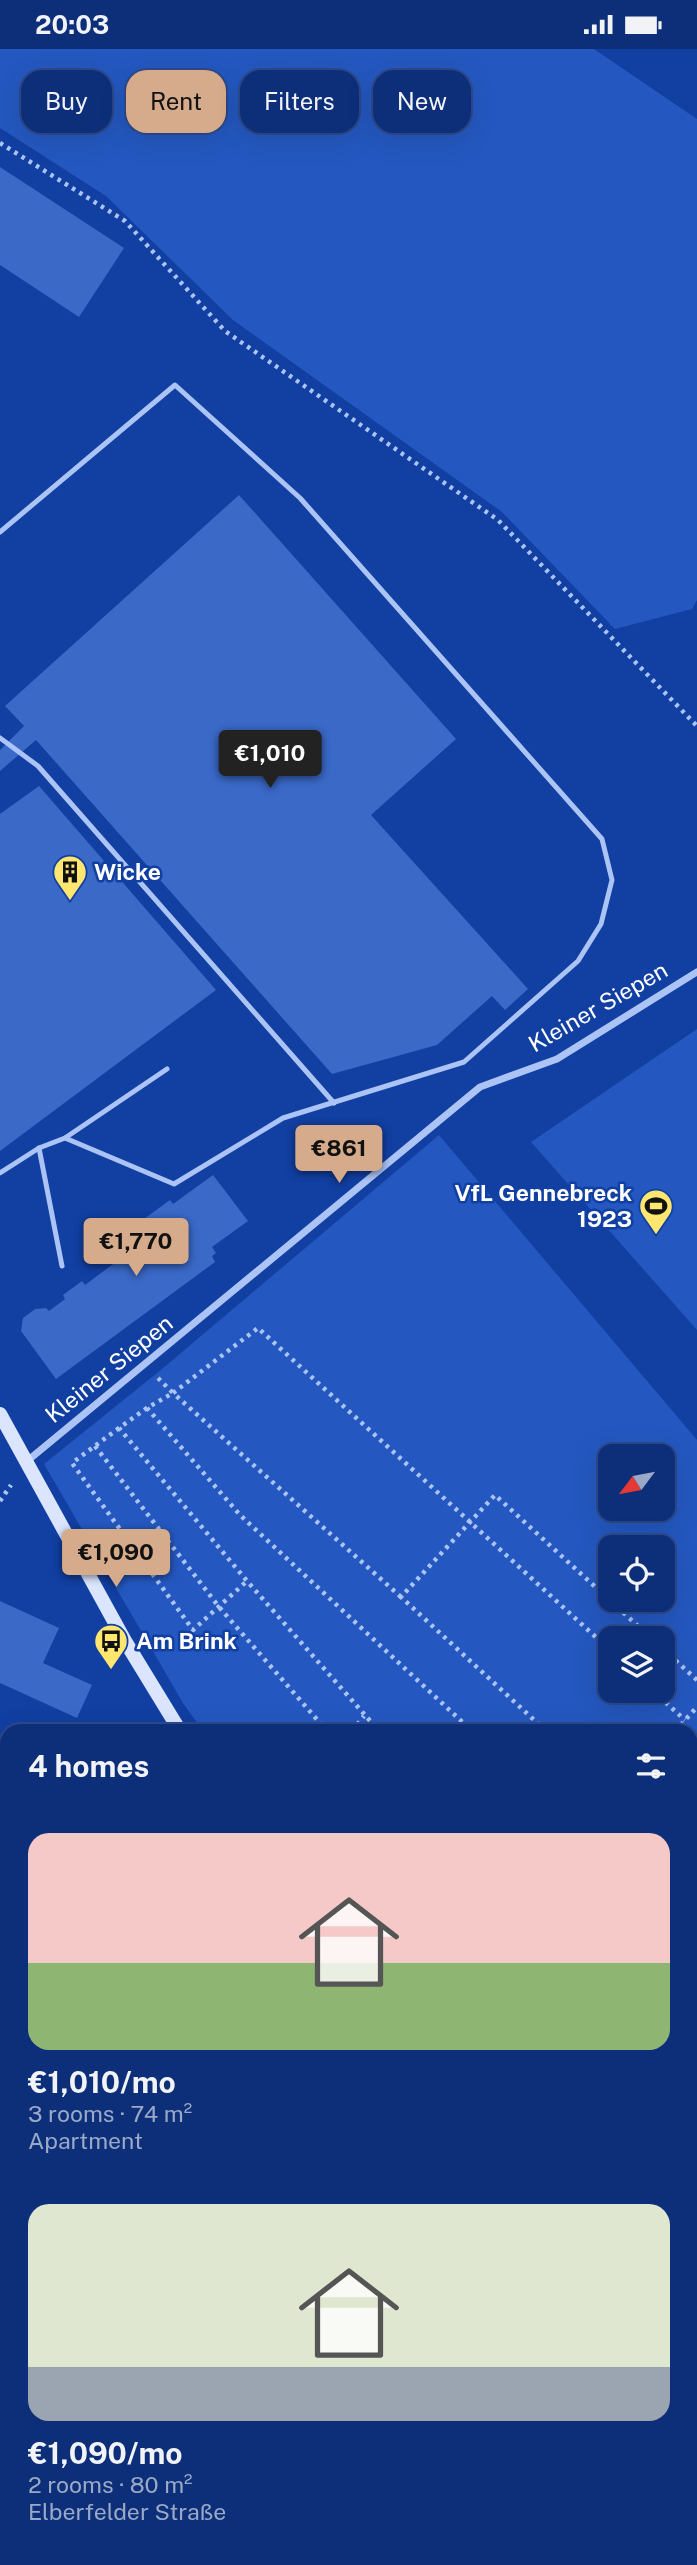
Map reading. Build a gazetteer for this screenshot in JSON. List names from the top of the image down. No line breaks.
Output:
{"streets":{"street":["Kleiner Siepen"]},"places":{"building":["Wicke"],"sports":["VfL Gennebreck 1923"],"bus stop":["Am Brink"]},"north":"bottom left","page":{"status":"20:03","chip":["Buy","Rent","Filters","New"],"price":["€1,010","€861","€1,770","€1,090"],"heading":"4 homes","list":[{"name":"€1,010/mo","note":"3 rooms · 74 m² · Apartment"},{"name":"€1,090/mo","note":"2 rooms · 80 m² · Elberfelder Straße"}]}}
